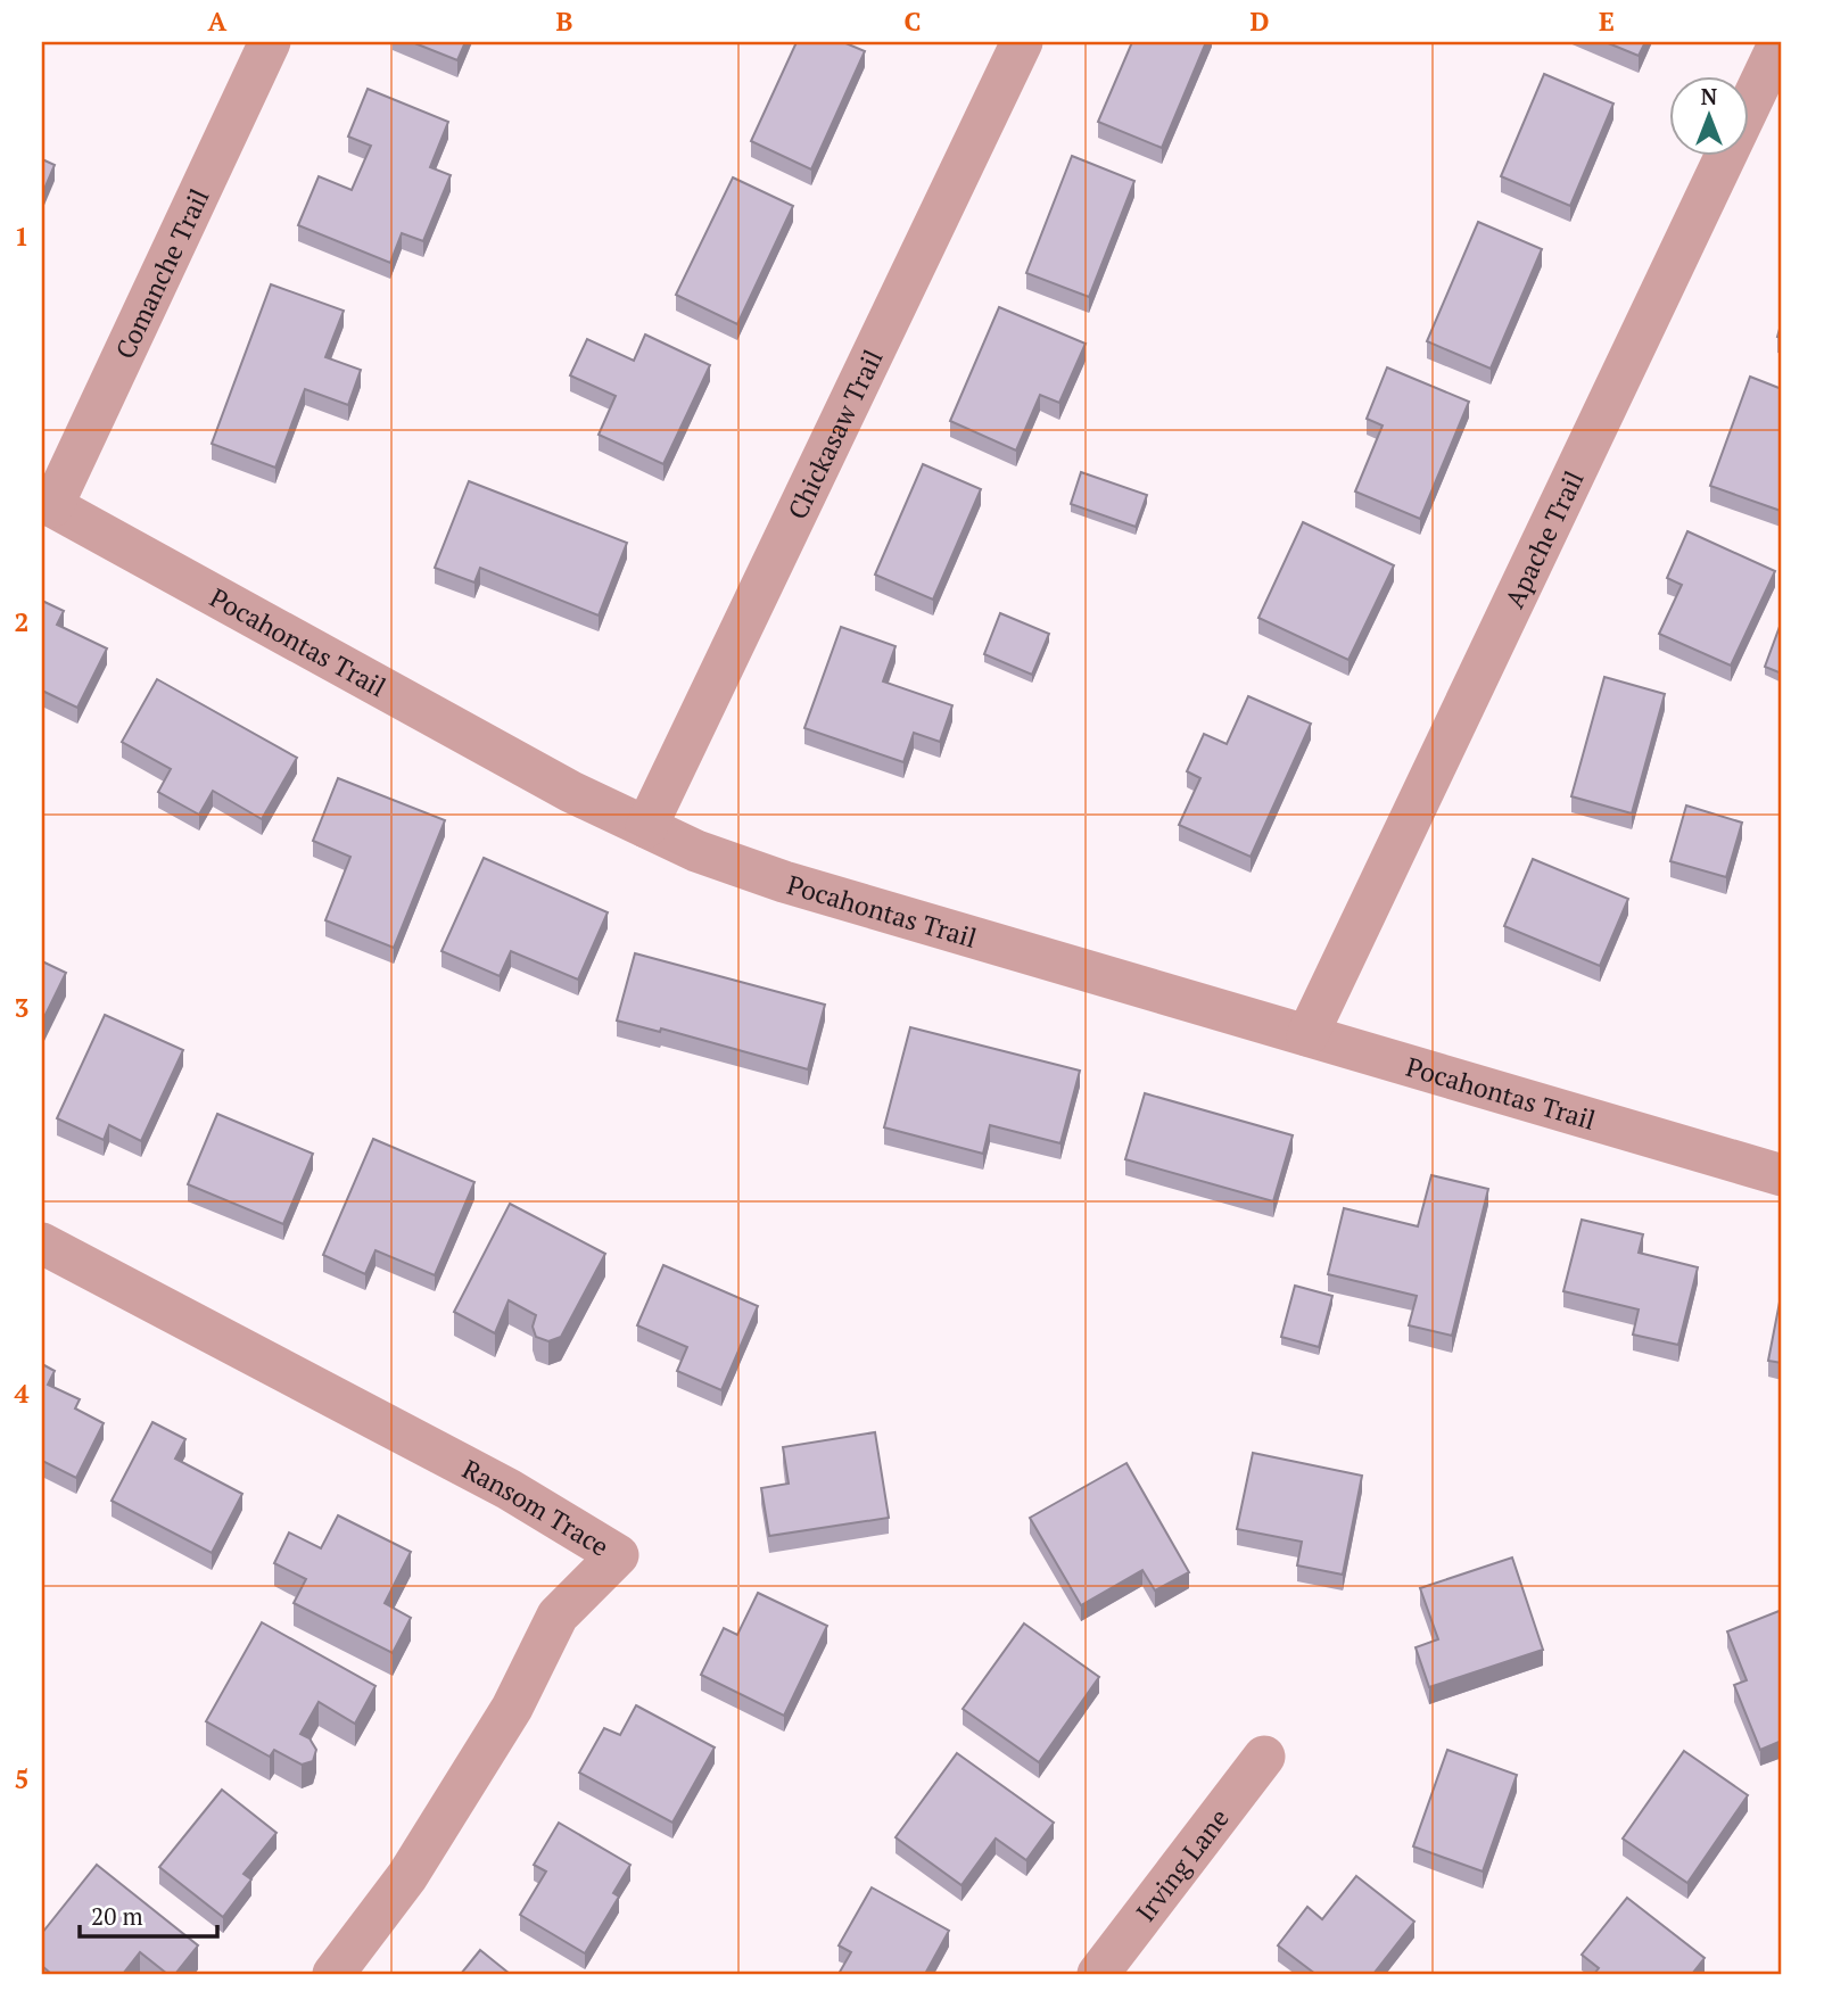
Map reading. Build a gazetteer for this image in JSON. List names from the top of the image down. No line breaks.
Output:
{"streets":{"street":["Comanche Trail","Chickasaw Trail","Apache Trail","Pocahontas Trail","Ransom Trace","Irving Lane"]},"crossings":[["Comanche Trail","Pocahontas Trail"],["Chickasaw Trail","Pocahontas Trail"],["Apache Trail","Pocahontas Trail"]],"scale_bar":"20 m","north":"top","grid":{"columns":["A","B","C","D","E"],"rows":["1","2","3","4","5"]}}
